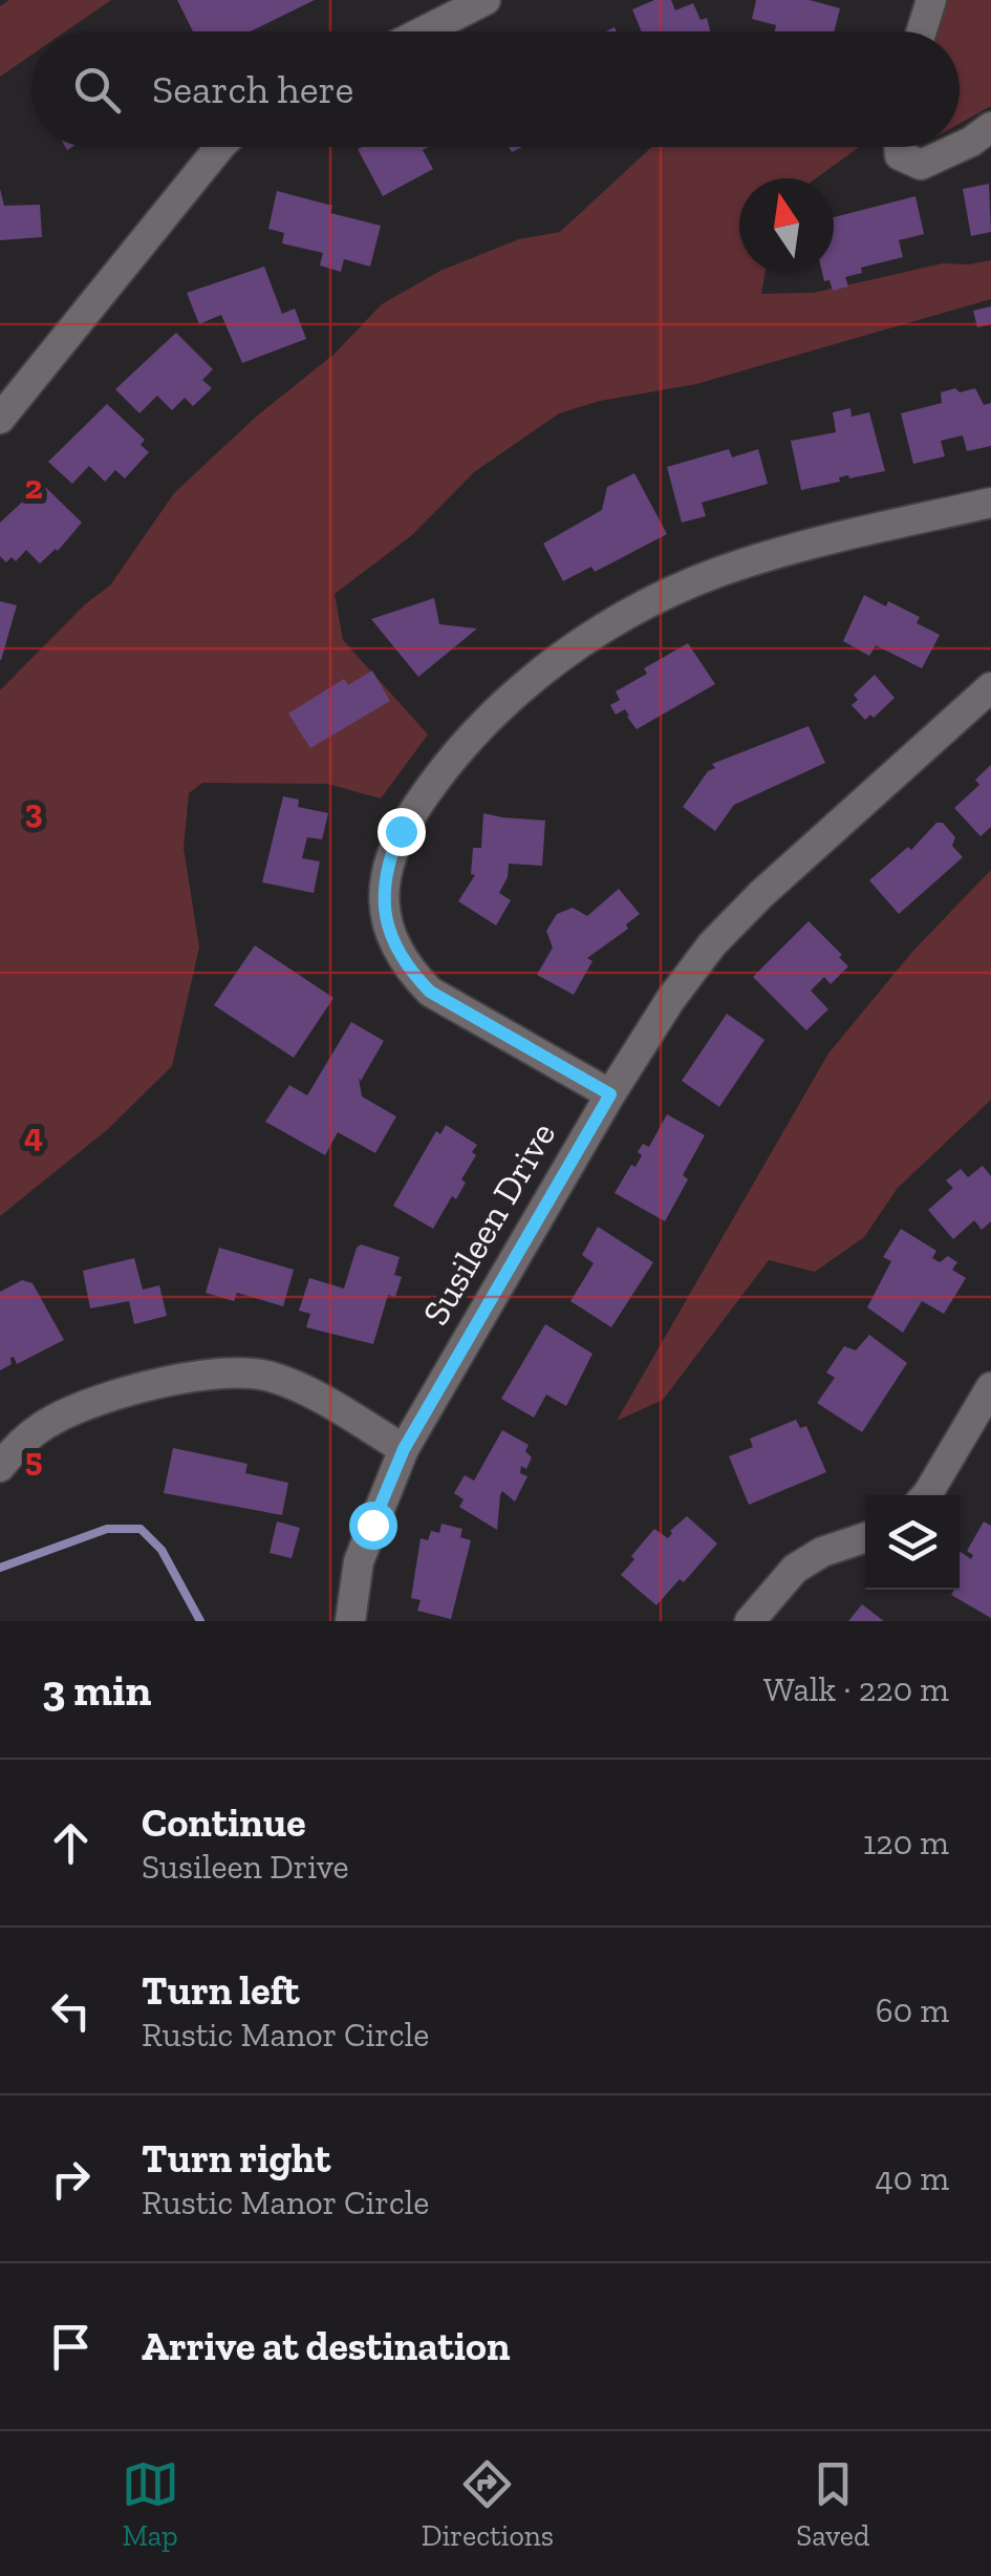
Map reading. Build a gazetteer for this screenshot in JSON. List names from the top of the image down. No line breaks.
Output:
{"streets":{"street":["Susileen Drive"]},"north":"top","page":{"search":"Search here","heading":["3 min","Walk · 220 m"],"list":[["Continue","Susileen Drive","120 m"],["Turn left","Rustic Manor Circle","60 m"],["Turn right","Rustic Manor Circle","40 m"],"Arrive at destination"],"nav":["Map","Directions","Saved"]},"grid":{"rows":["2","3","4","5"]}}
